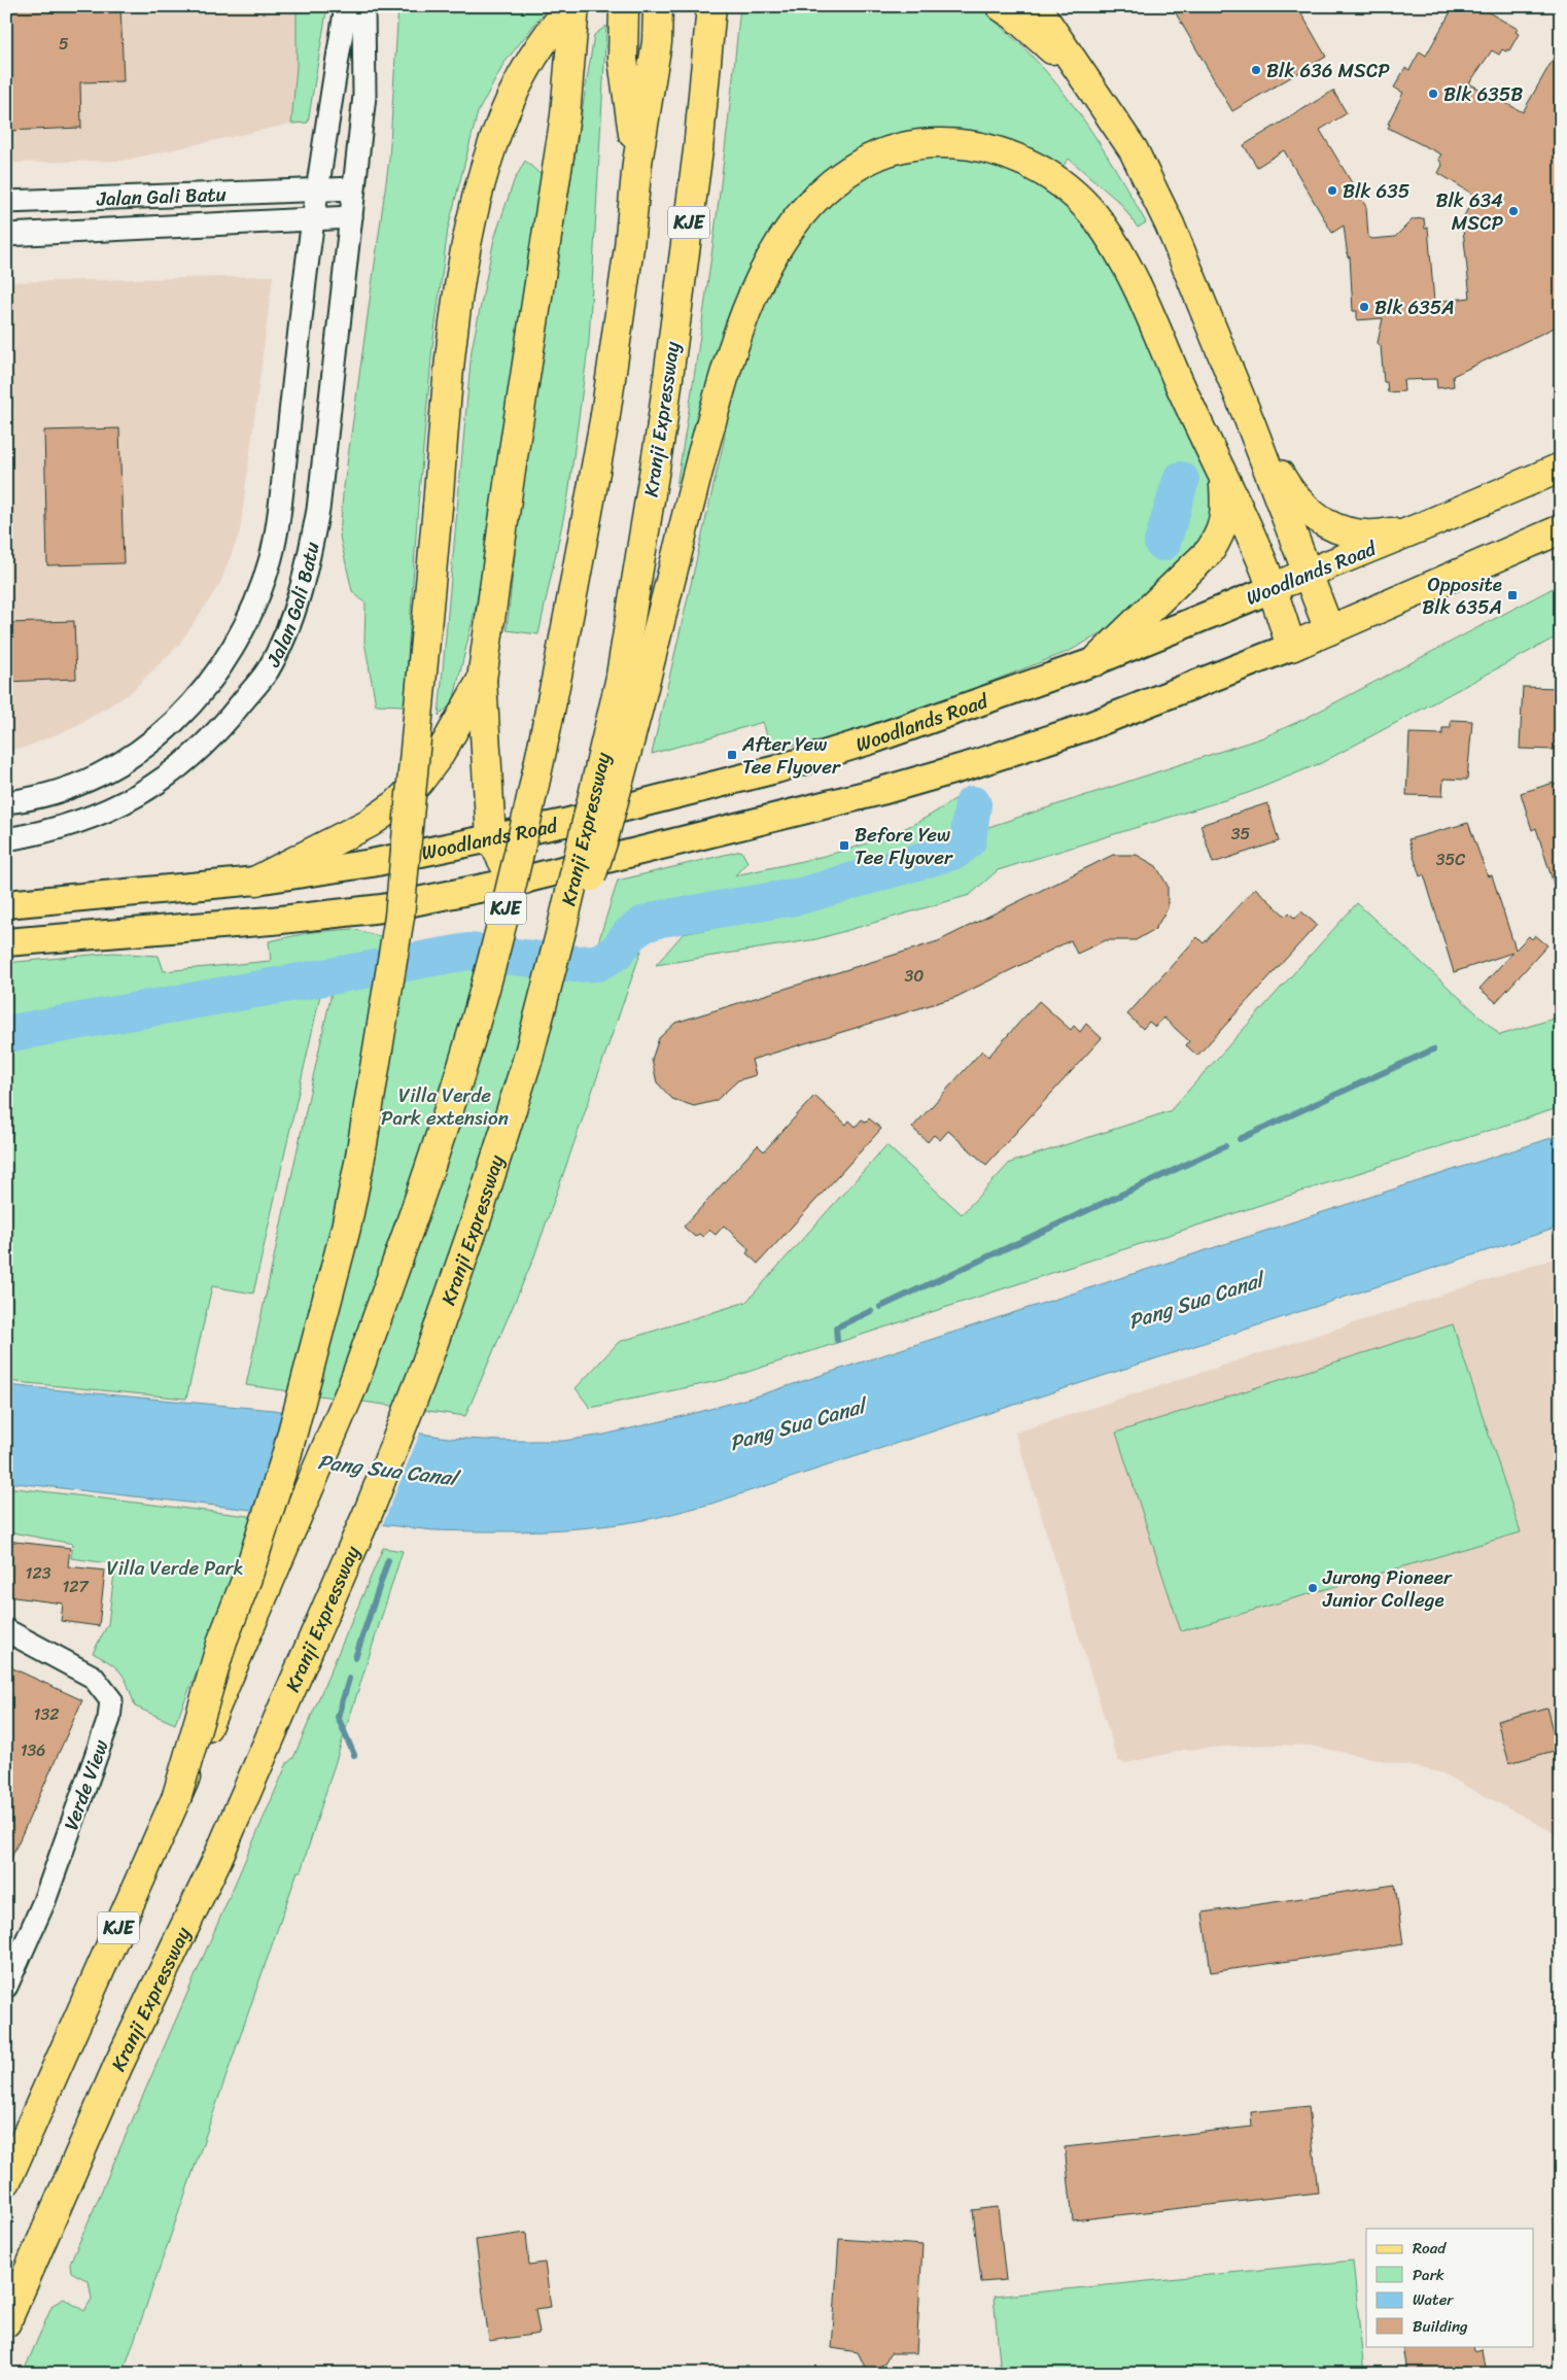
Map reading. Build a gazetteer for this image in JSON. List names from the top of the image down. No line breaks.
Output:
{"streets":{"highway":["KJE","Kranji Expressway","Woodlands Road"],"street":["Jalan Gali Batu","Verde View"]},"water":["Pang Sua Canal"],"parks":["Villa Verde Park extension","Villa Verde Park"],"places":{"other":["Blk 636 MSCP","Blk 635B","Blk 635","Blk 634 MSCP","Blk 635A","Jurong Pioneer Junior College"],"transit":["Opposite Blk 635A","After Yew Tee Flyover","Before Yew Tee Flyover"]},"house_numbers":["5","35","35C","30","123","127","132","136"],"legend":["Road","Park","Water","Building"]}
